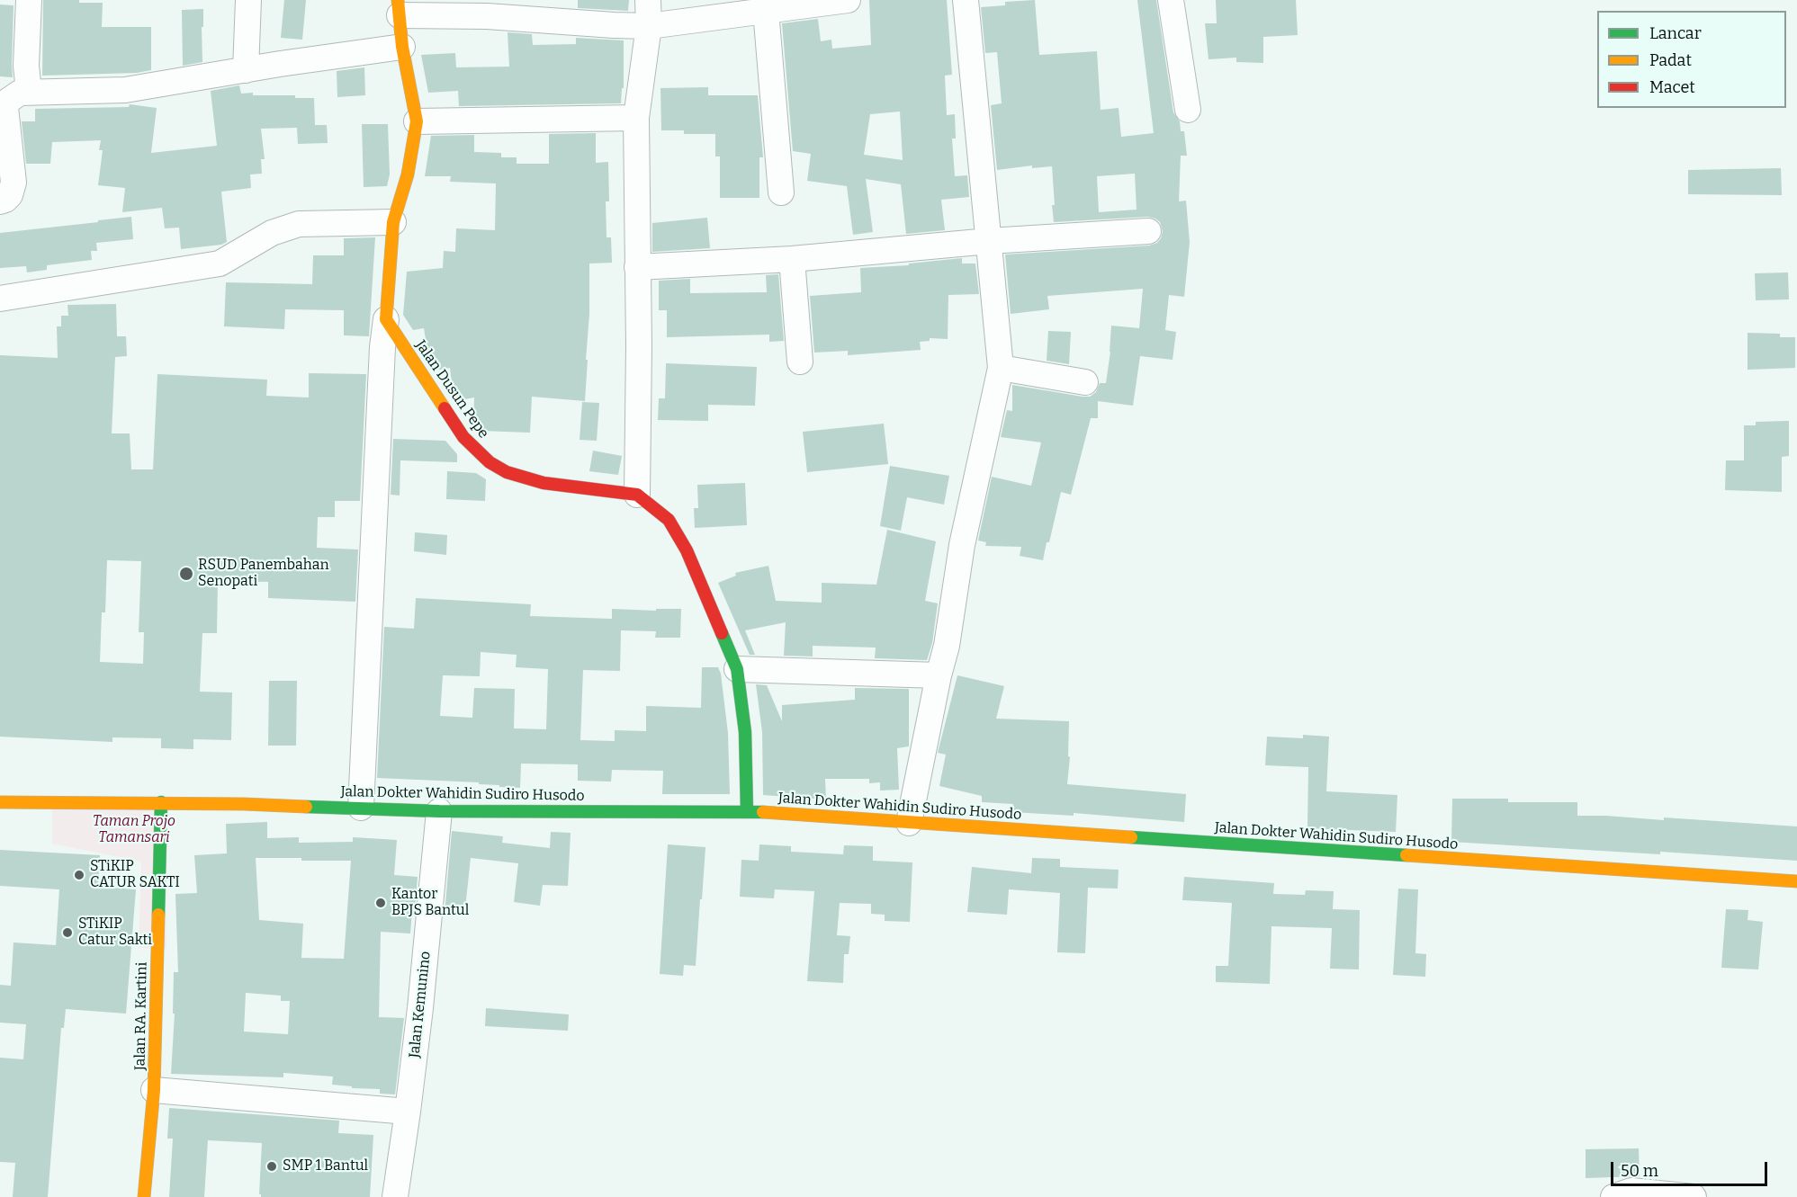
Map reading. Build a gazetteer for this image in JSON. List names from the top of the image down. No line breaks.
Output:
{"streets":{"main road":["Jalan Dusun Pepe","Jalan Dokter Wahidin Sudiro Husodo","Jalan RA. Kartini"],"street":["Jalan Kemunino"]},"crossings":[["Jalan Dokter Wahidin Sudiro Husodo","Jalan Kemunino"],["Jalan Dokter Wahidin Sudiro Husodo","Jalan RA. Kartini"]],"parks":["Taman Projo Tamansari"],"places":["RSUD Panembahan Senopati","STiKIP CATUR SAKTI","Kantor BPJS Bantul","STiKIP Catur Sakti","SMP 1 Bantul"],"legend":["Lancar","Padat","Macet"],"scale_bar":"50 m"}
